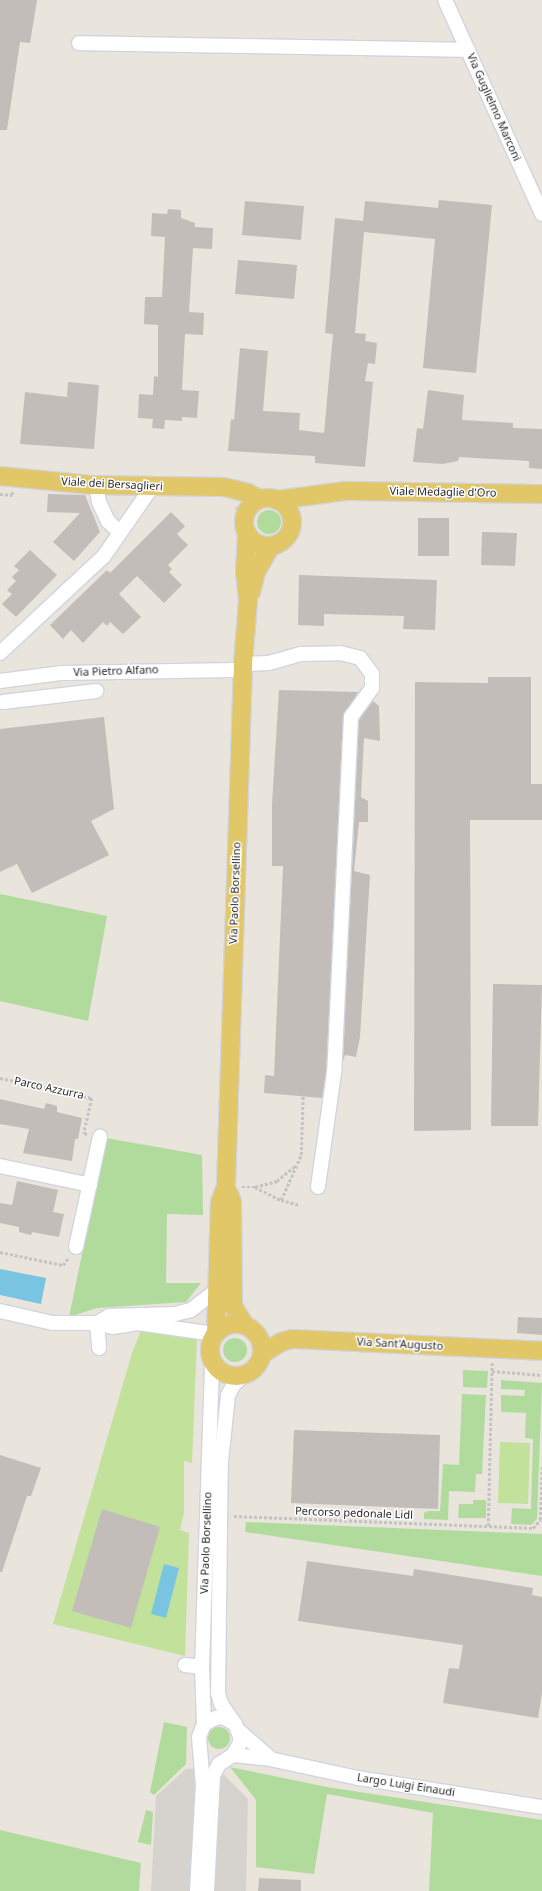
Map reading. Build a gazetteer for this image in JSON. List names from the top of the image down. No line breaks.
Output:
{"streets":{"main road":["Viale dei Bersaglieri","Viale Medaglie d'Oro","Via Paolo Borsellino","Via Sant'Augusto"],"street":["Via Guglielmo Marconi","Via Pietro Alfano","Largo Luigi Einaudi"],"path":["Parco Azzurra","Percorso pedonale Lidl"]},"crossings":[["Viale dei Bersaglieri","Viale Medaglie d'Oro"],["Viale dei Bersaglieri","Via Paolo Borsellino"],["Viale Medaglie d'Oro","Via Paolo Borsellino"],["Via Pietro Alfano","Via Paolo Borsellino"],["Via Paolo Borsellino","Via Sant'Augusto"],["Via Paolo Borsellino","Percorso pedonale Lidl"],["Via Paolo Borsellino","Largo Luigi Einaudi"]]}
